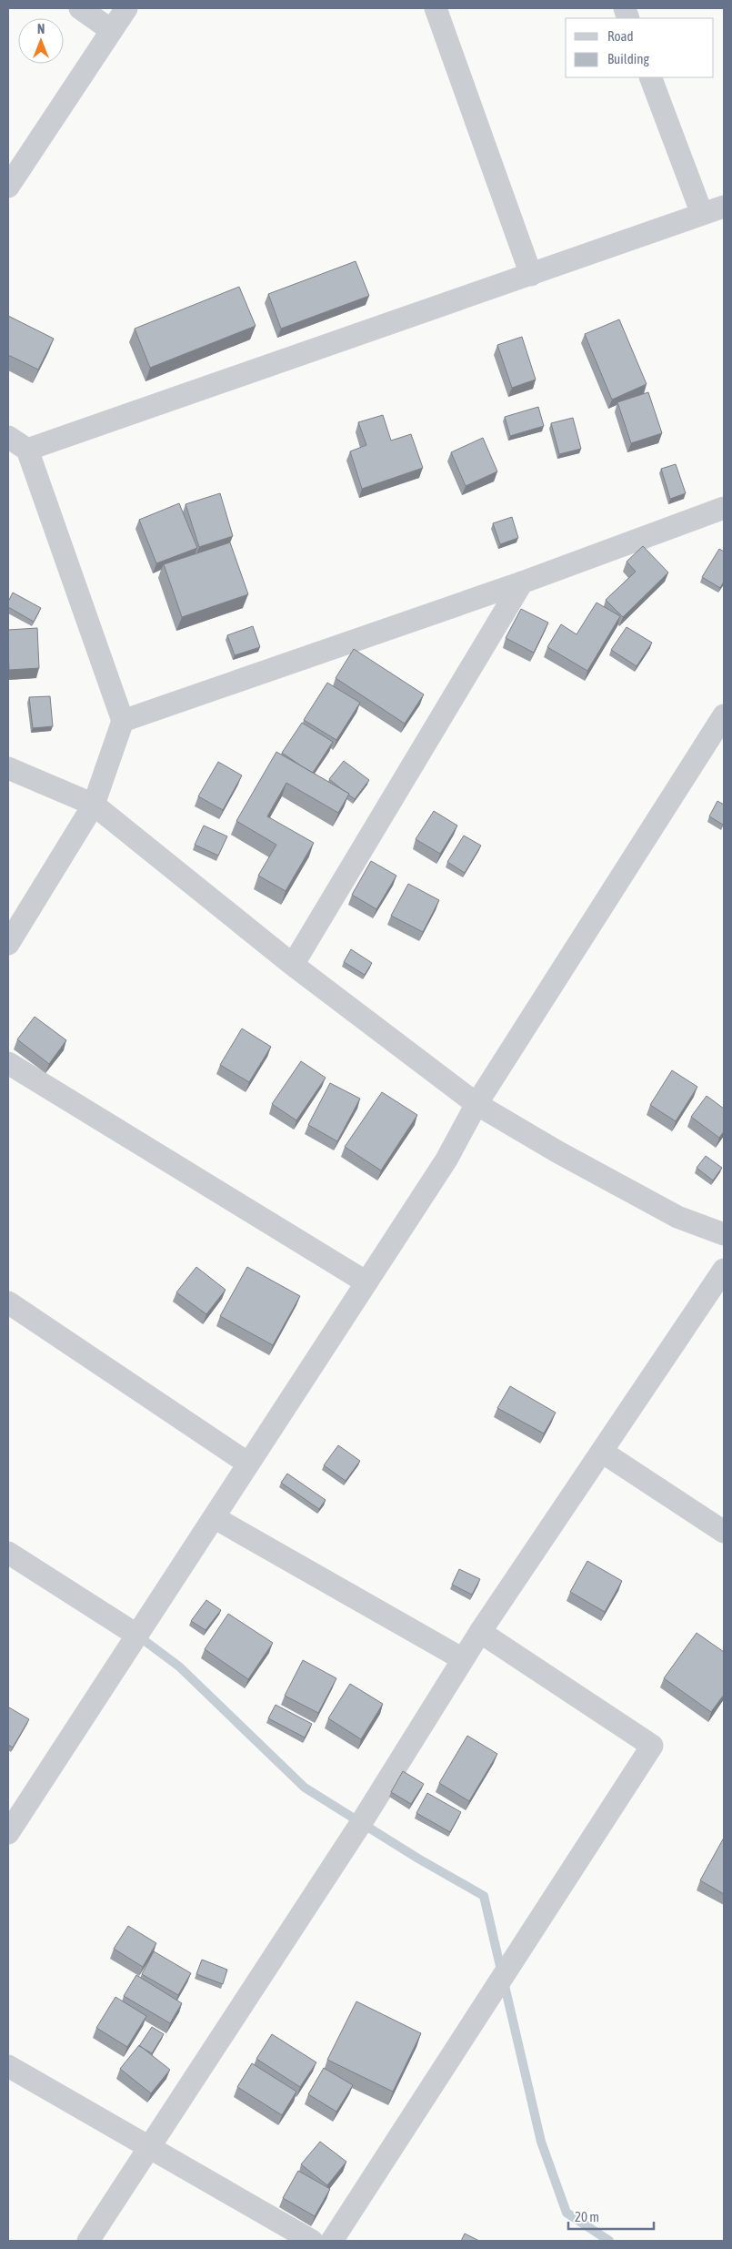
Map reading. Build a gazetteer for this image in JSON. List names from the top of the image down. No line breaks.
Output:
{"legend":["Road","Building"],"scale_bar":"20 m","north":"top"}
